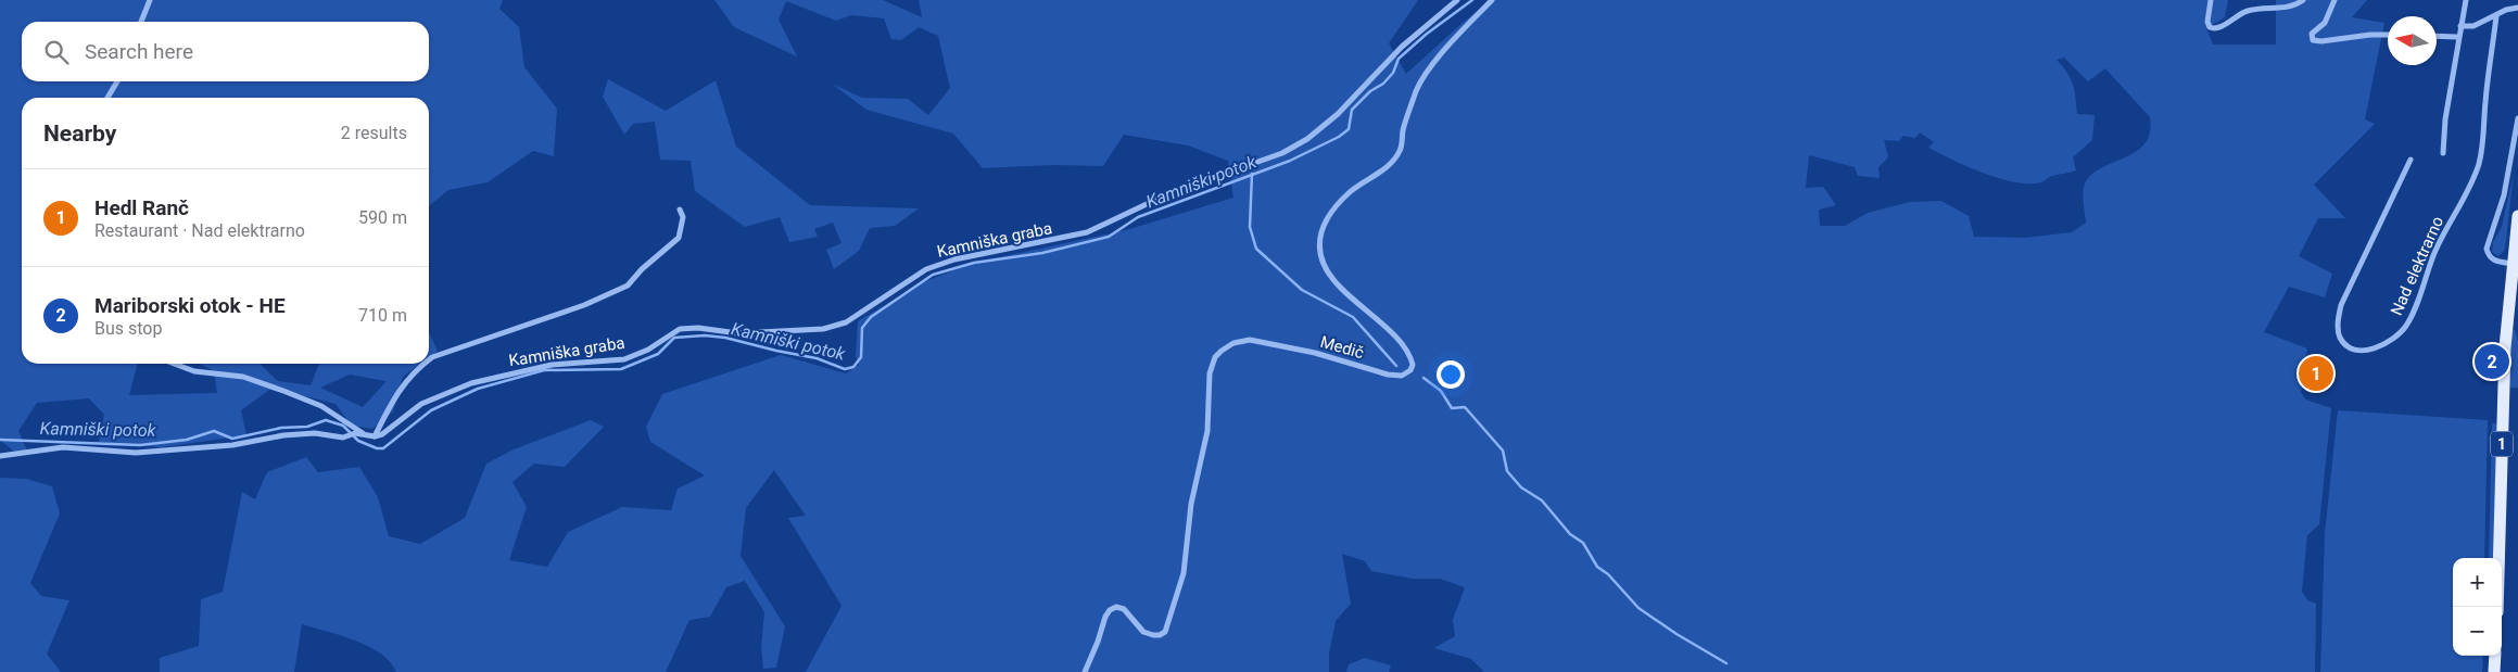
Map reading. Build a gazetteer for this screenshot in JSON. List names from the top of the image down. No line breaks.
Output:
{"streets":{"main road":["1"],"street":["Kamniška graba","Nad elektrarno","Medič"]},"water":["Kamniški potok"],"north":"left","page":{"search":"Search here","heading":["Nearby","2 results"],"list":[{"mark":"1","name":"Hedl Ranč","note":"Restaurant · Nad elektrarno","value":"590 m"},{"mark":"2","name":"Mariborski otok - HE","note":"Bus stop","value":"710 m"}],"pins":["2","1"],"map_buttons":["+","−"]}}
